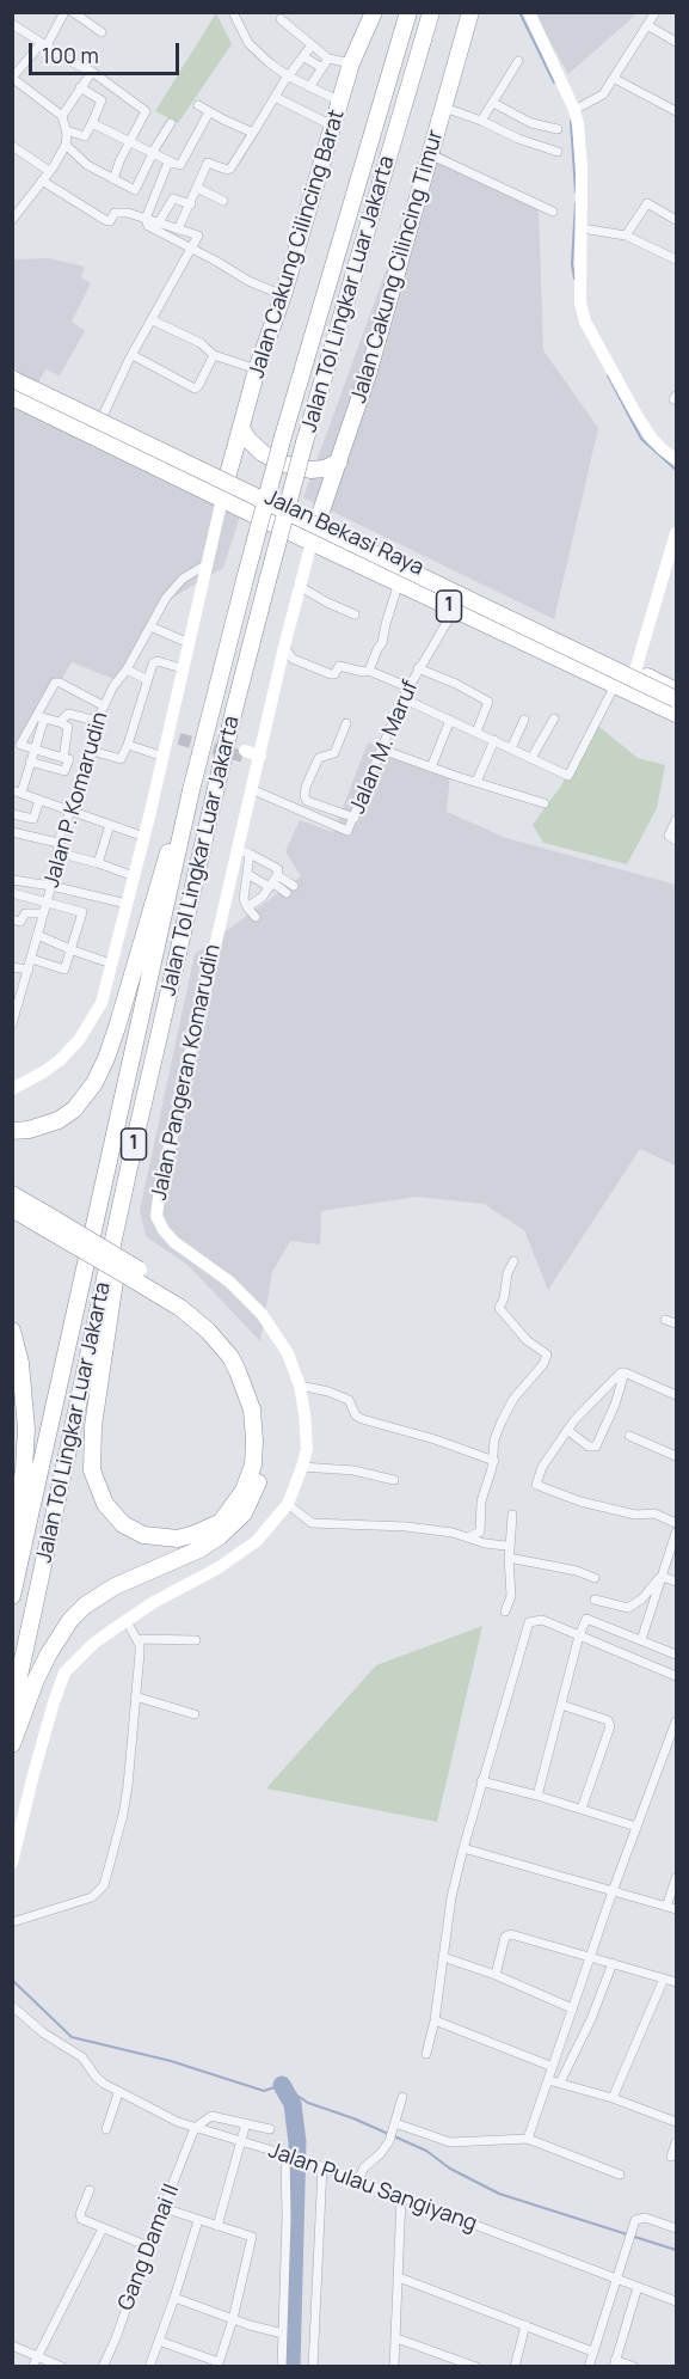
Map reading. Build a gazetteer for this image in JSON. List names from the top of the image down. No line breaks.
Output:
{"streets":{"highway":["Jalan Cakung Cilincing Barat","Jalan Cakung Cilincing Timur","Jalan Tol Lingkar Luar Jakarta","Jalan Bekasi Raya","1"],"street":["Jalan M. Maruf","Jalan P. Komarudin","Jalan Pangeran Komarudin","Jalan Pulau Sangiyang","Gang Damai II"]},"crossings":[["Jalan Cakung Cilincing Barat","Jalan Bekasi Raya"],["Jalan Cakung Cilincing Timur","Jalan Bekasi Raya"],["Jalan Cakung Cilincing Timur","Jalan Pangeran Komarudin"],["Jalan Bekasi Raya","Jalan M. Maruf"],["Jalan Bekasi Raya","Jalan Pangeran Komarudin"],["Jalan M. Maruf","Jalan Pangeran Komarudin"],["Jalan Pulau Sangiyang","Gang Damai II"]],"scale_bar":"100 m"}
